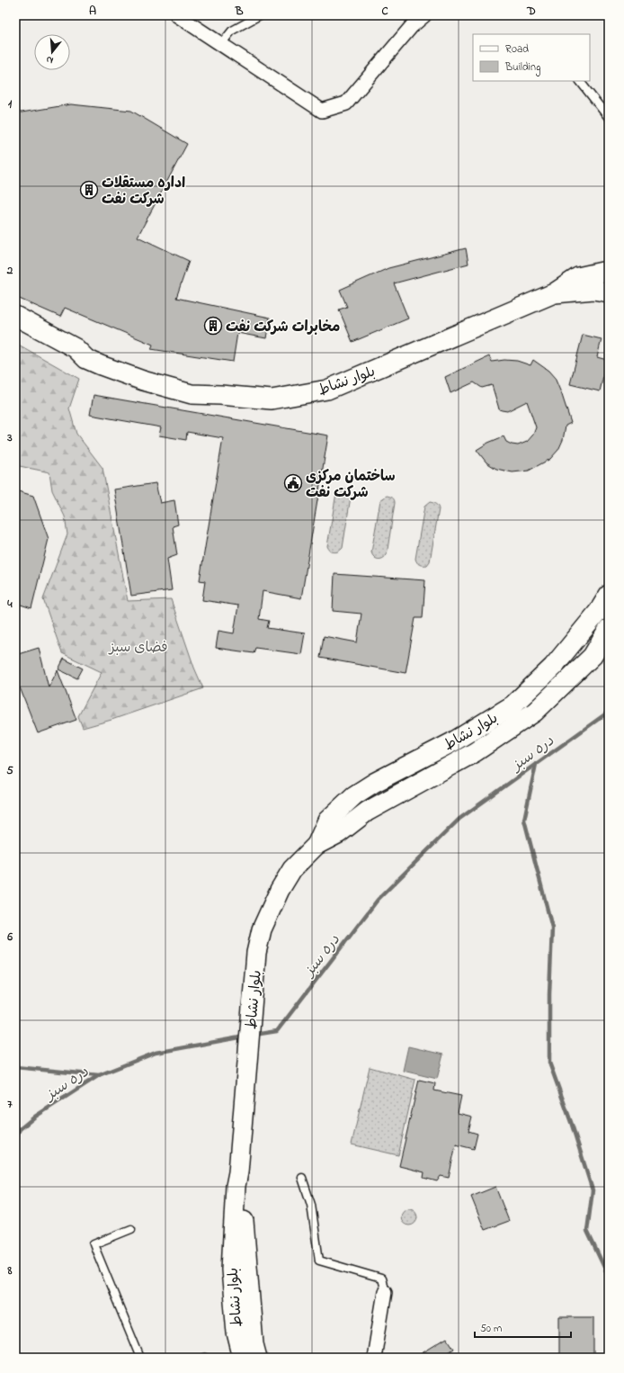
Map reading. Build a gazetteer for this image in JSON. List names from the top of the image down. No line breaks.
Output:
{"streets":{"main road":["بلوار نشاط"]},"water":["دره سبز"],"parks":["فضای سبز"],"places":{"building":["اداره مستقلات شرکت نفت","مخابرات شرکت نفت"],"public building":["ساختمان مرکزی شرکت نفت"]},"legend":["Road","Building"],"scale_bar":"50 m","north":"bottom","grid":{"columns":["A","B","C","D"],"rows":["1","2","3","4","5","6","7","8"]}}
